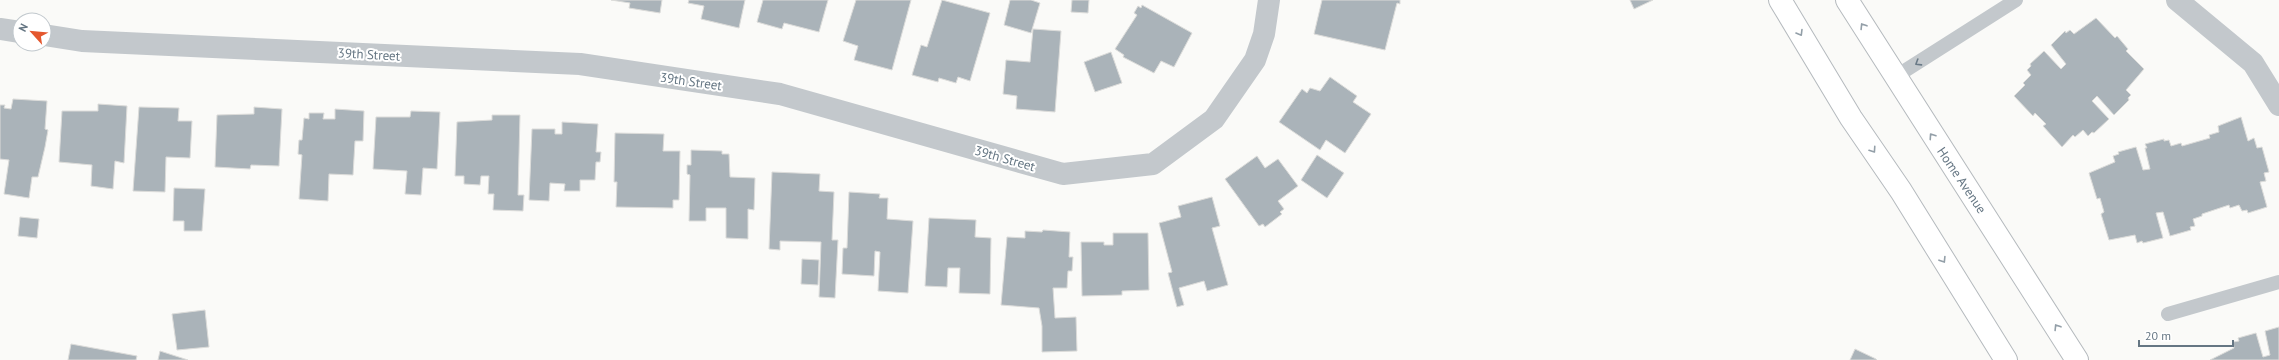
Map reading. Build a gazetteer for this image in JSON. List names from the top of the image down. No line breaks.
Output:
{"streets":{"main road":["Home Avenue"],"street":["39th Street"]},"scale_bar":"20 m","north":"top left"}
